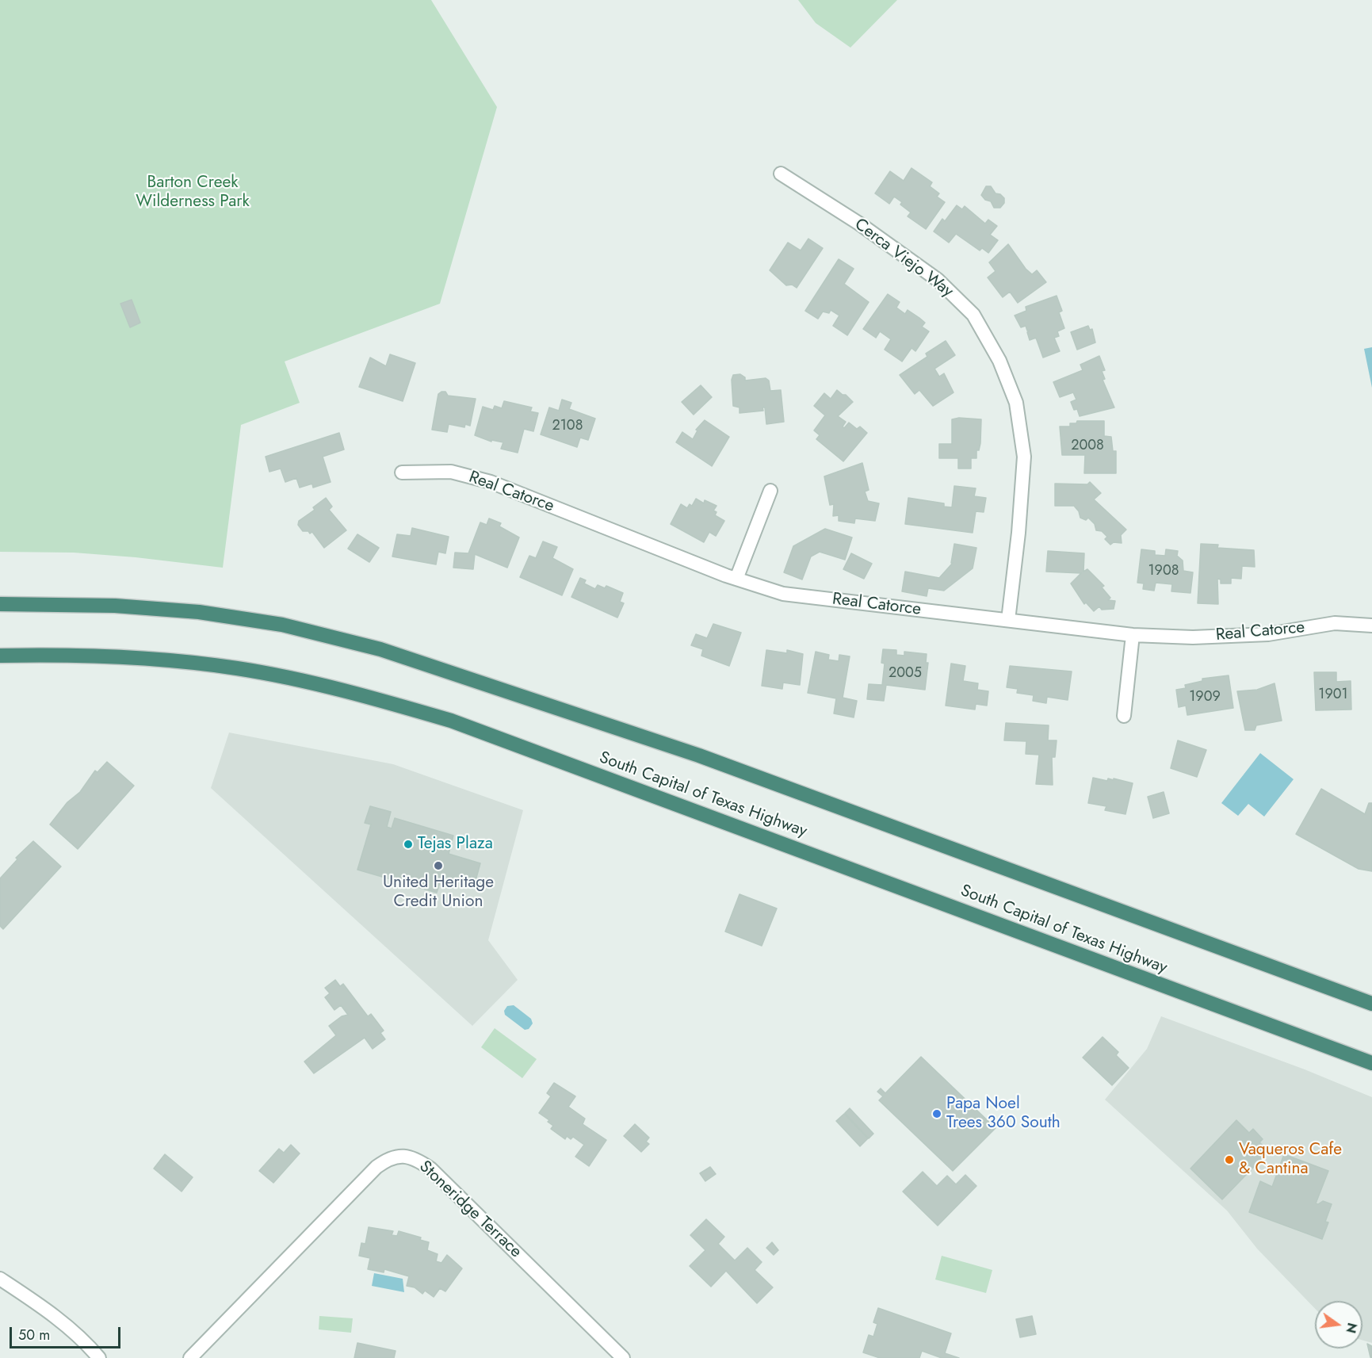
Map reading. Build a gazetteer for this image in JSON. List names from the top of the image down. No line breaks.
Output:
{"streets":{"highway":["South Capital of Texas Highway"],"street":["Cerca Viejo Way","Real Catorce","Stoneridge Terrace"]},"crossings":[["Cerca Viejo Way","Real Catorce"]],"parks":["Barton Creek Wilderness Park"],"places":["Tejas Plaza","United Heritage Credit Union","Papa Noel Trees 360 South","Vaqueros Cafe & Cantina"],"house_numbers":["2108","2008","1908","2005","1901","1909"],"scale_bar":"50 m","north":"right"}
